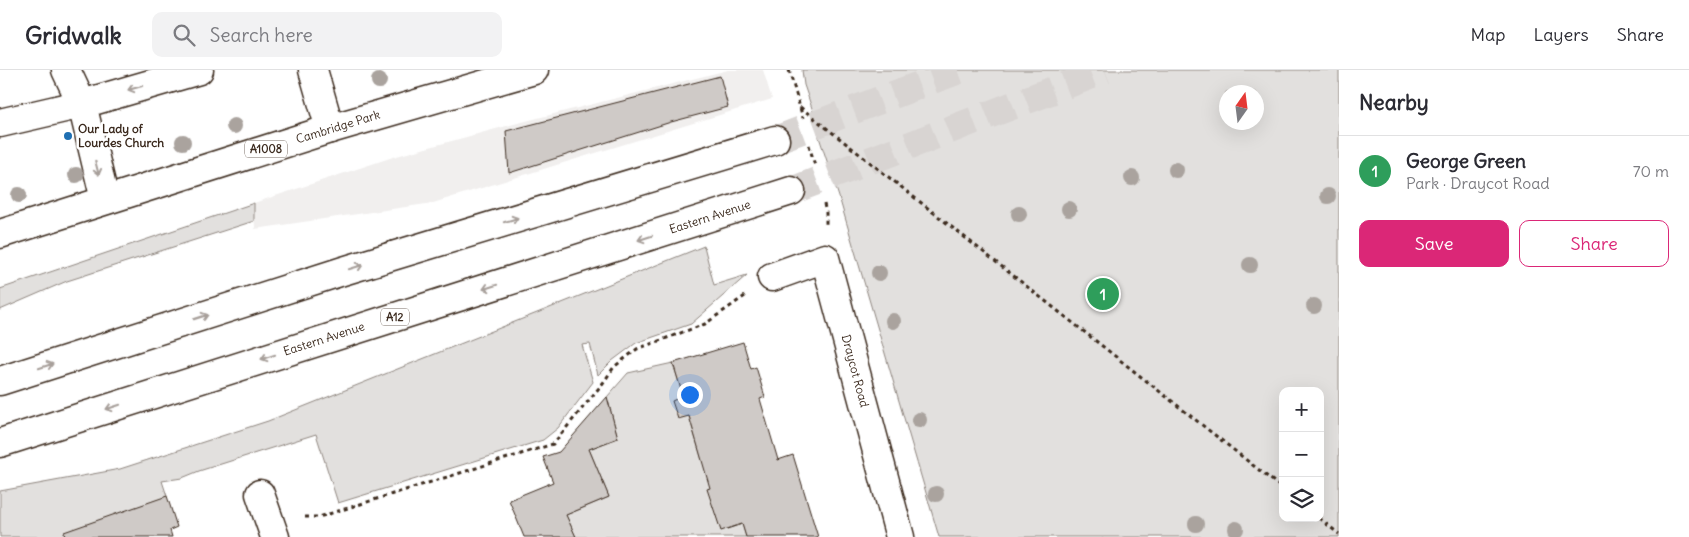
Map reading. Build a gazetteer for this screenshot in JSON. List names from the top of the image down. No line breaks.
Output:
{"streets":{"main road":["Cambridge Park","A1008","Eastern Avenue","A12","Draycot Road"]},"places":["Our Lady of Lourdes Church"],"north":"top","page":{"header":"Gridwalk","search":"Search here","nav":["Map","Layers","Share"],"heading":"Nearby","list":[{"mark":"1","name":"George Green","note":"Park · Draycot Road","value":"70 m"}],"buttons":["Save","Share"],"pins":"1","map_buttons":["+","−"]}}
